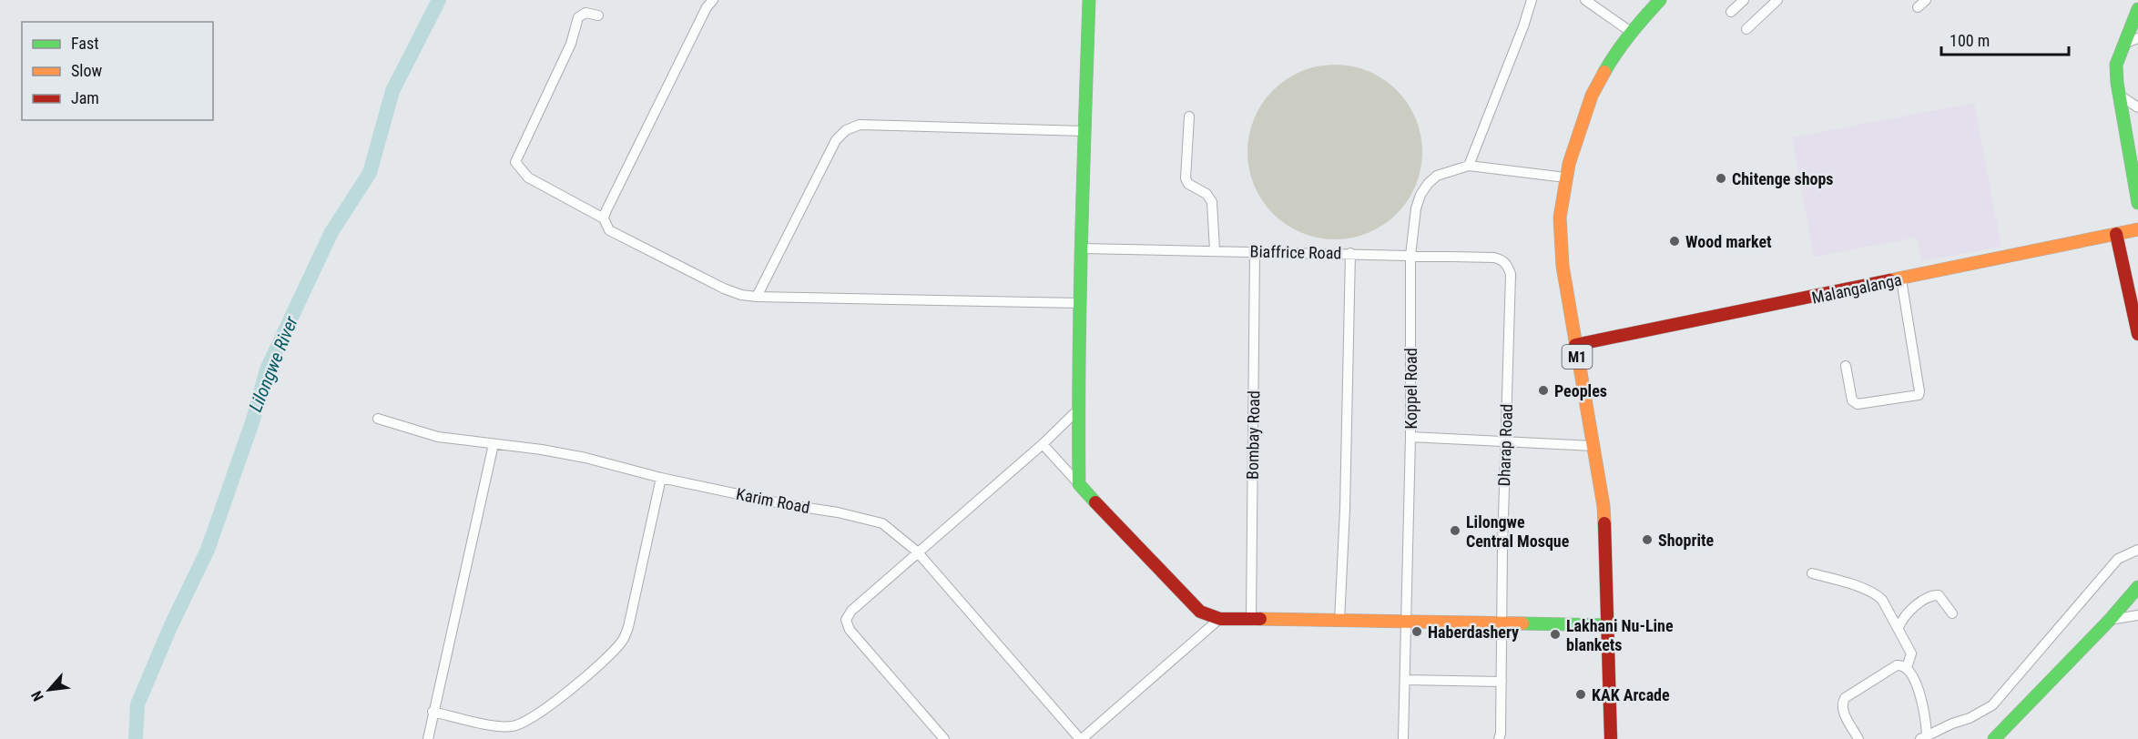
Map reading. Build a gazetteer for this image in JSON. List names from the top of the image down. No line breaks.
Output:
{"streets":{"main road":["Malangalanga","M1"],"street":["Biaffrice Road","Koppel Road","Bombay Road","Dharap Road","Karim Road"]},"crossings":[["Biaffrice Road","Koppel Road"],["Biaffrice Road","Bombay Road"],["Biaffrice Road","Dharap Road"],["Malangalanga","M1"],["M1","Koppel Road"]],"water":["Lilongwe River"],"places":["Chitenge shops","Wood market","Peoples","Lilongwe Central Mosque","Shoprite","Haberdashery","Lakhani Nu-Line blankets","KAK Arcade"],"legend":["Fast","Slow","Jam"],"scale_bar":"100 m","north":"bottom left"}
